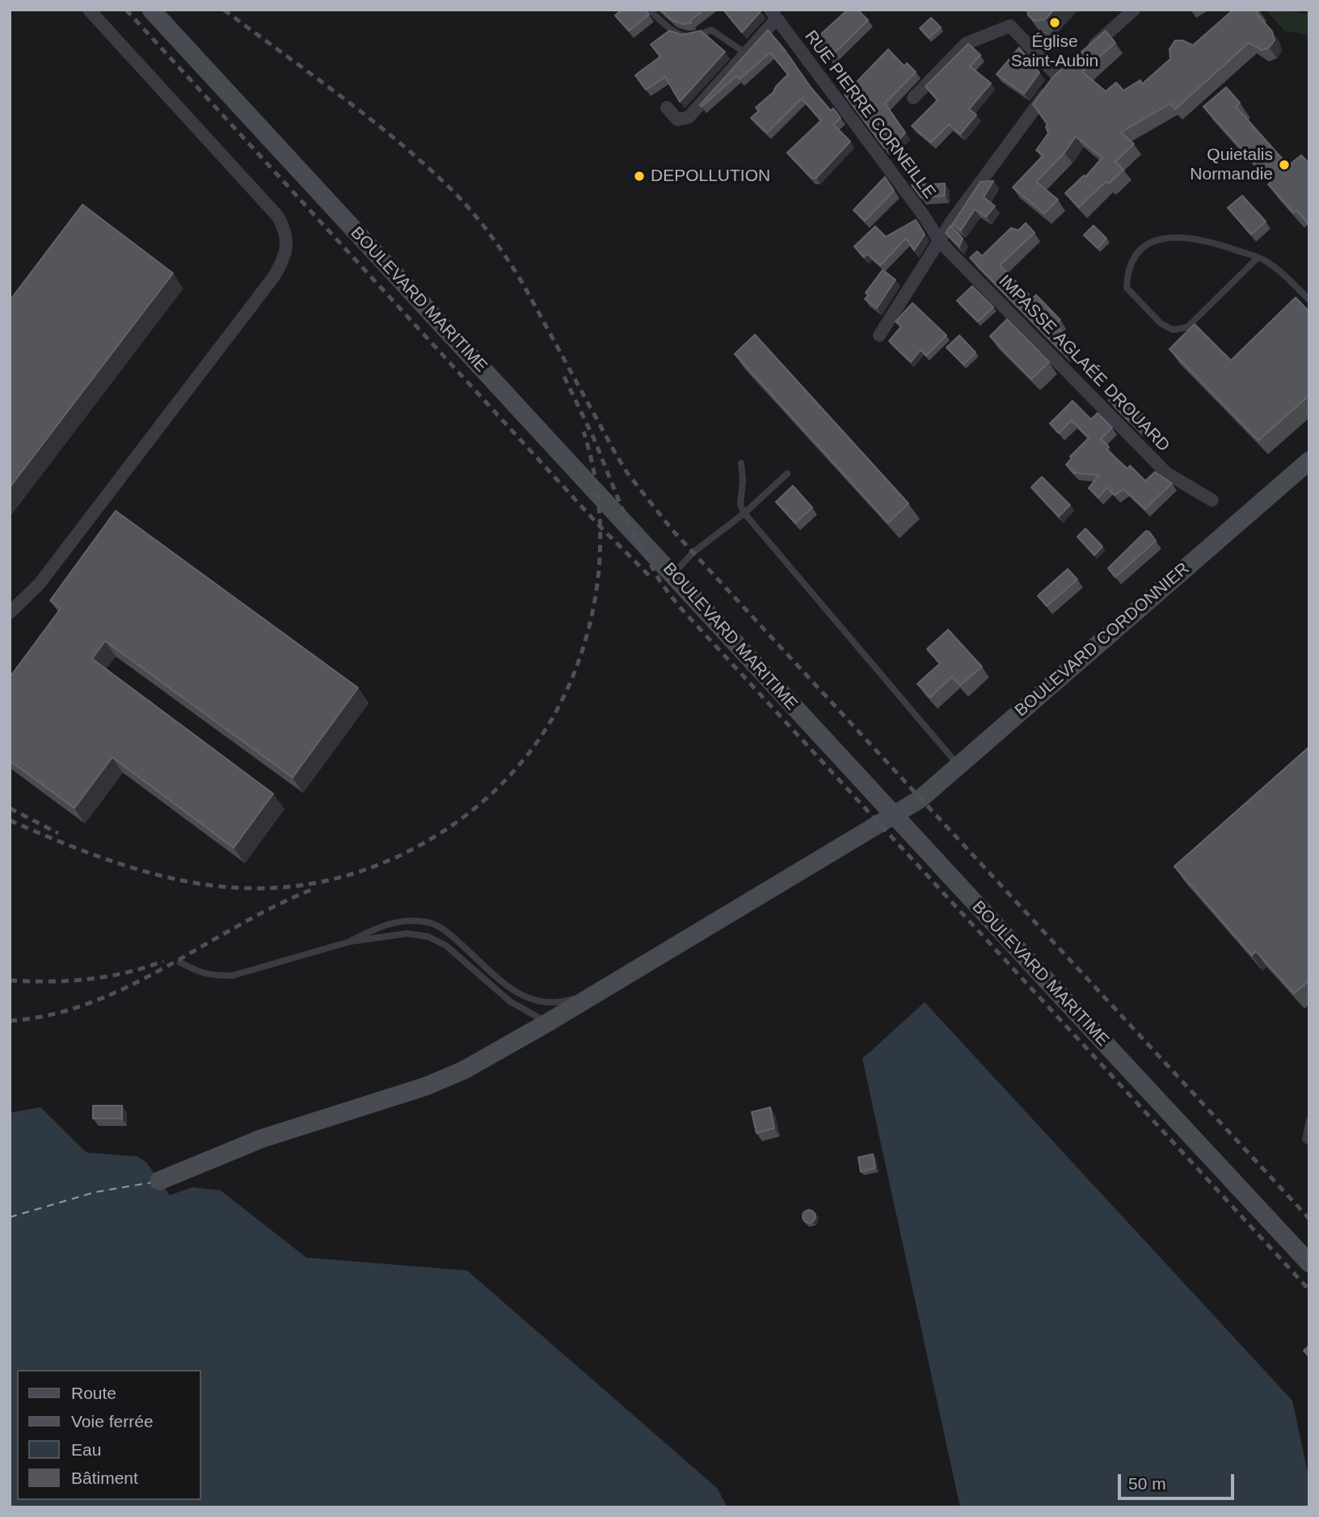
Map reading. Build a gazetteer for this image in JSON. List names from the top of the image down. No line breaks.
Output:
{"streets":{"street":["RUE PIERRE CORNEILLE","BOULEVARD MARITIME","IMPASSE AGLAÉE DROUARD","BOULEVARD CORDONNIER"]},"crossings":[["RUE PIERRE CORNEILLE","IMPASSE AGLAÉE DROUARD"],["BOULEVARD MARITIME","BOULEVARD CORDONNIER"]],"places":["Église Saint-Aubin","Quietalis Normandie","DEPOLLUTION"],"legend":["Route","Voie ferrée","Eau","Bâtiment"],"scale_bar":"50 m"}
